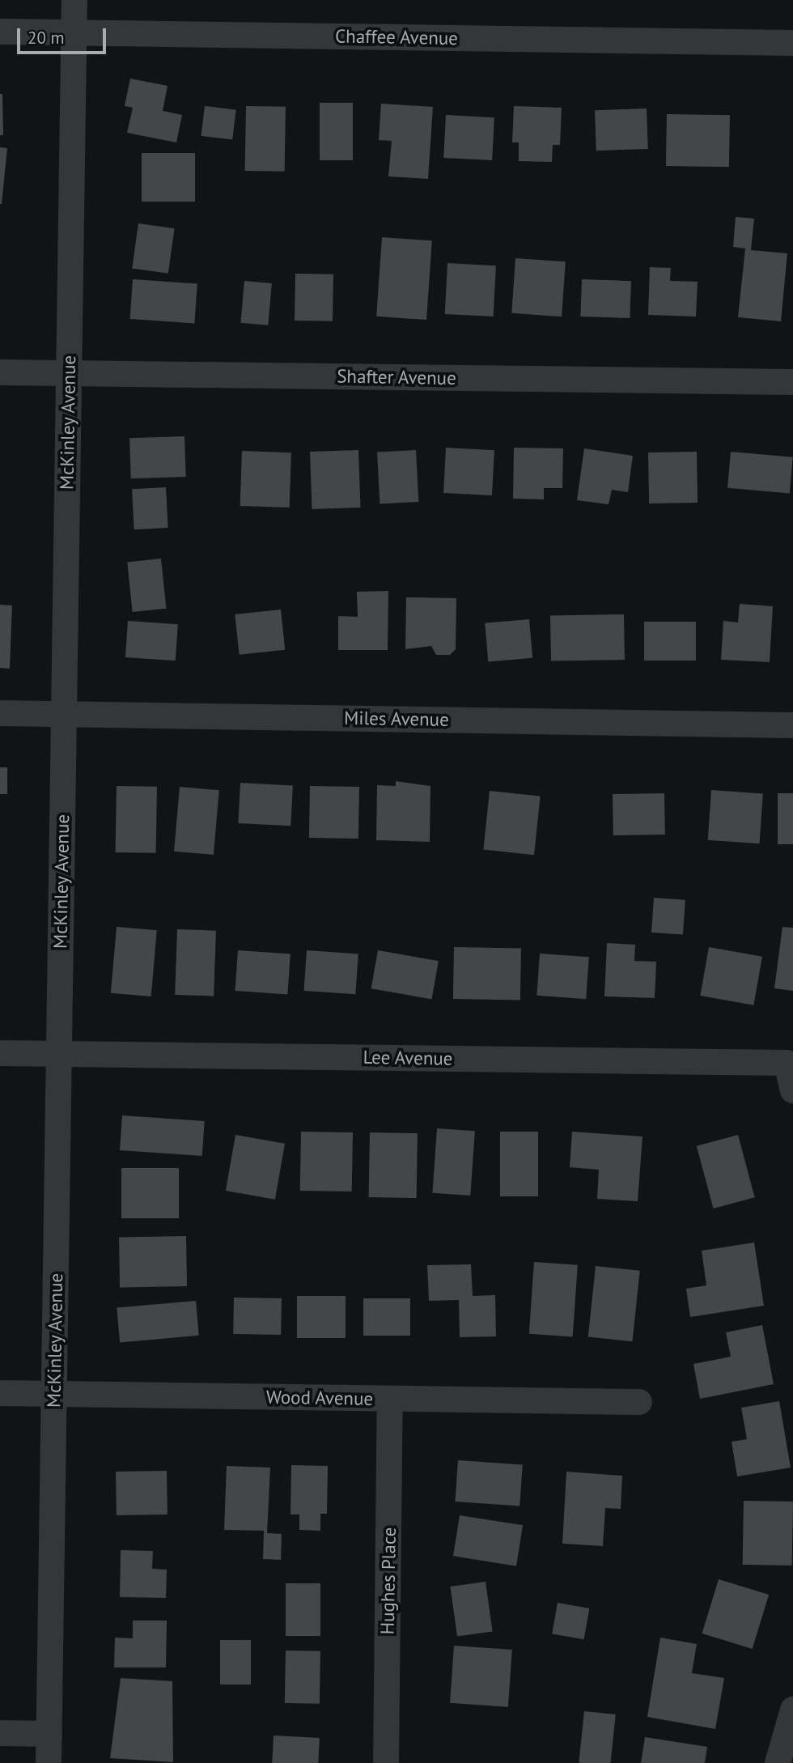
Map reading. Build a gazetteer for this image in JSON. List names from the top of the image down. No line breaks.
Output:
{"streets":{"street":["Chaffee Avenue","Shafter Avenue","McKinley Avenue","Miles Avenue","Lee Avenue","Wood Avenue","Hughes Place"]},"crossings":[["Chaffee Avenue","McKinley Avenue"],["Shafter Avenue","McKinley Avenue"],["McKinley Avenue","Miles Avenue"],["McKinley Avenue","Lee Avenue"],["McKinley Avenue","Wood Avenue"],["Wood Avenue","Hughes Place"]],"scale_bar":"20 m"}
